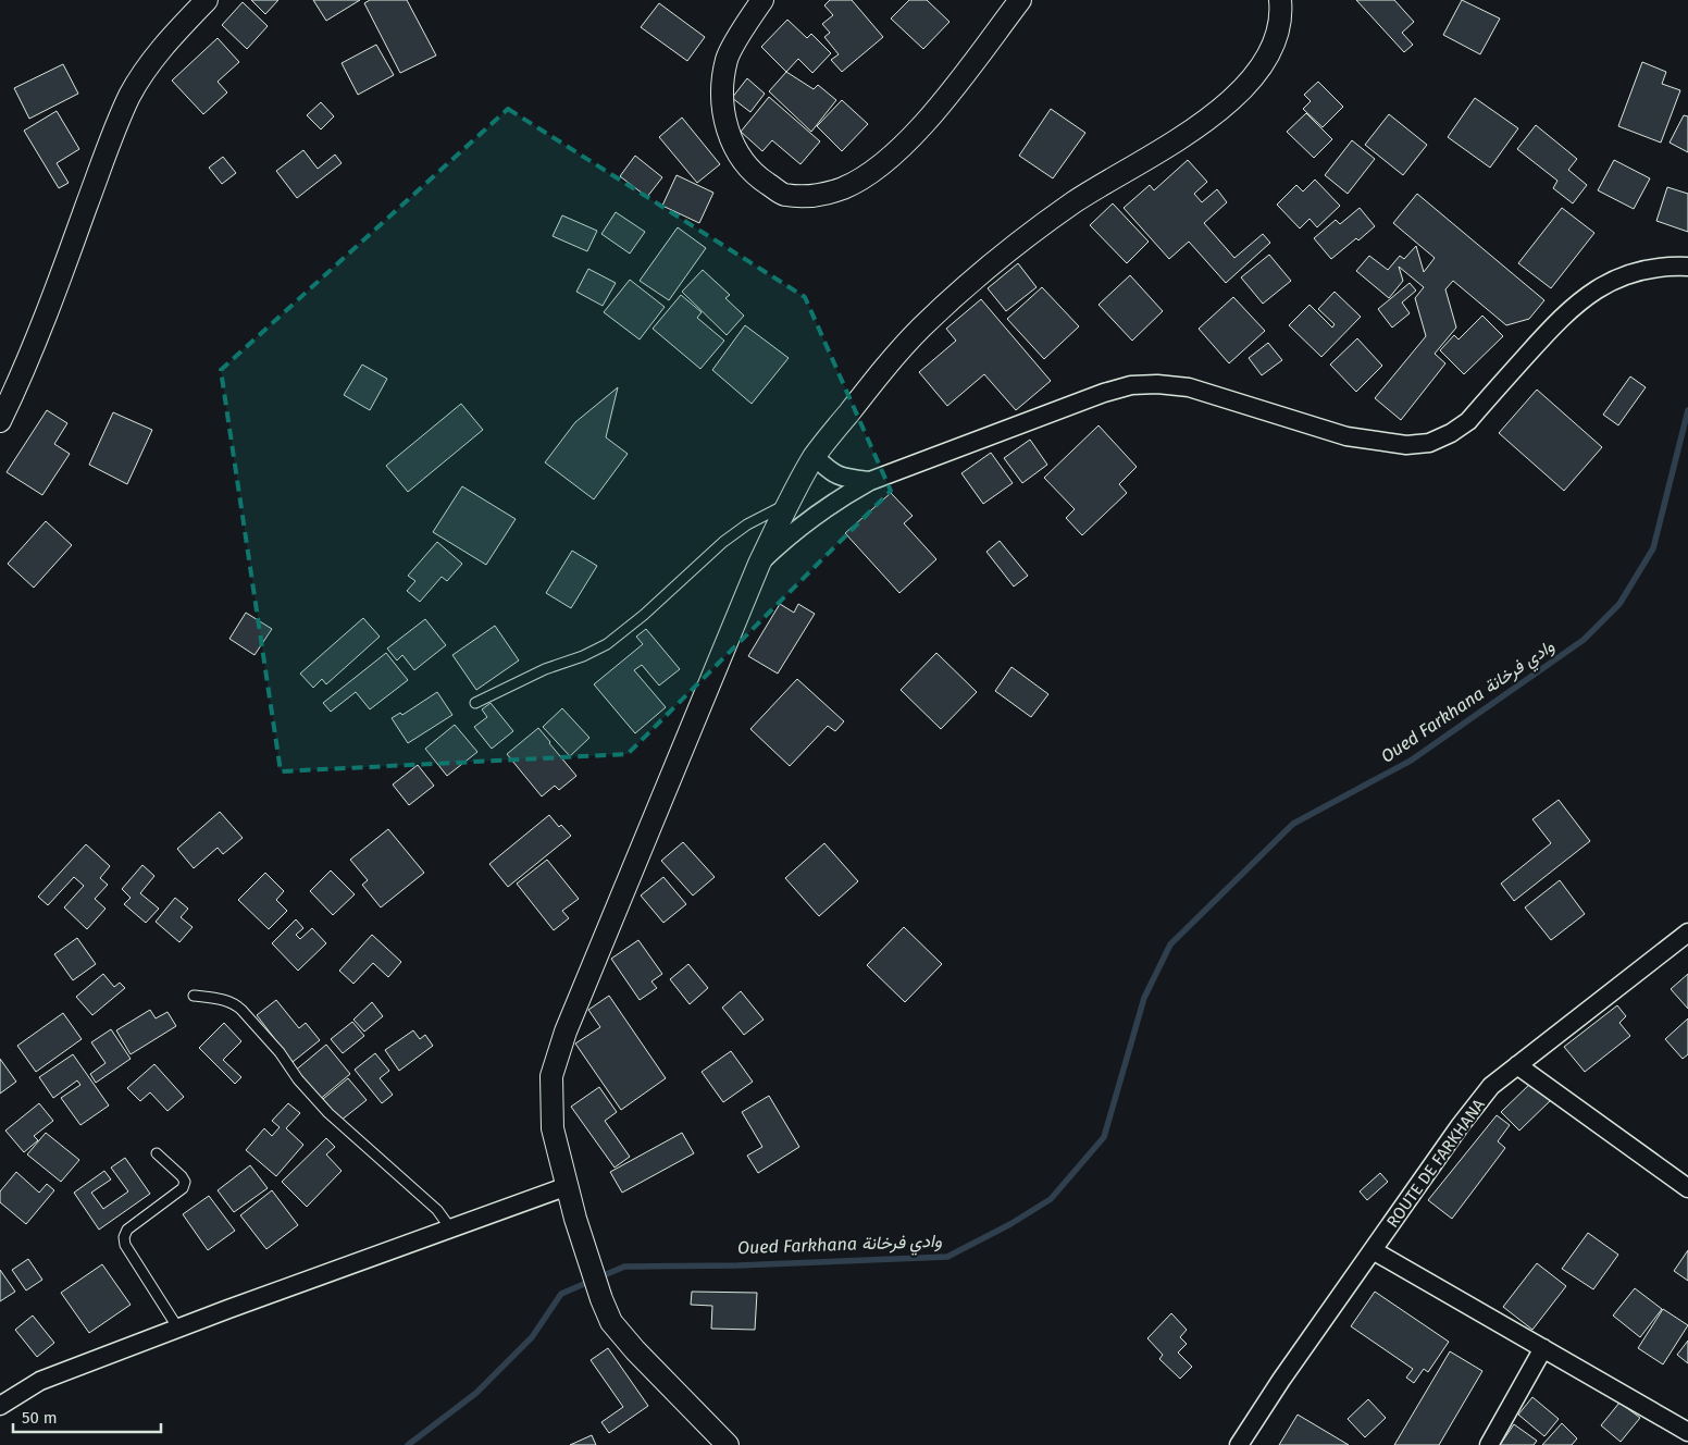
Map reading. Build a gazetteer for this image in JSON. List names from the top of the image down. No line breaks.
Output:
{"streets":{"street":["ROUTE DE FARKHANA"]},"water":["Oued Farkhana وادي فرخانة"],"scale_bar":"50 m"}
